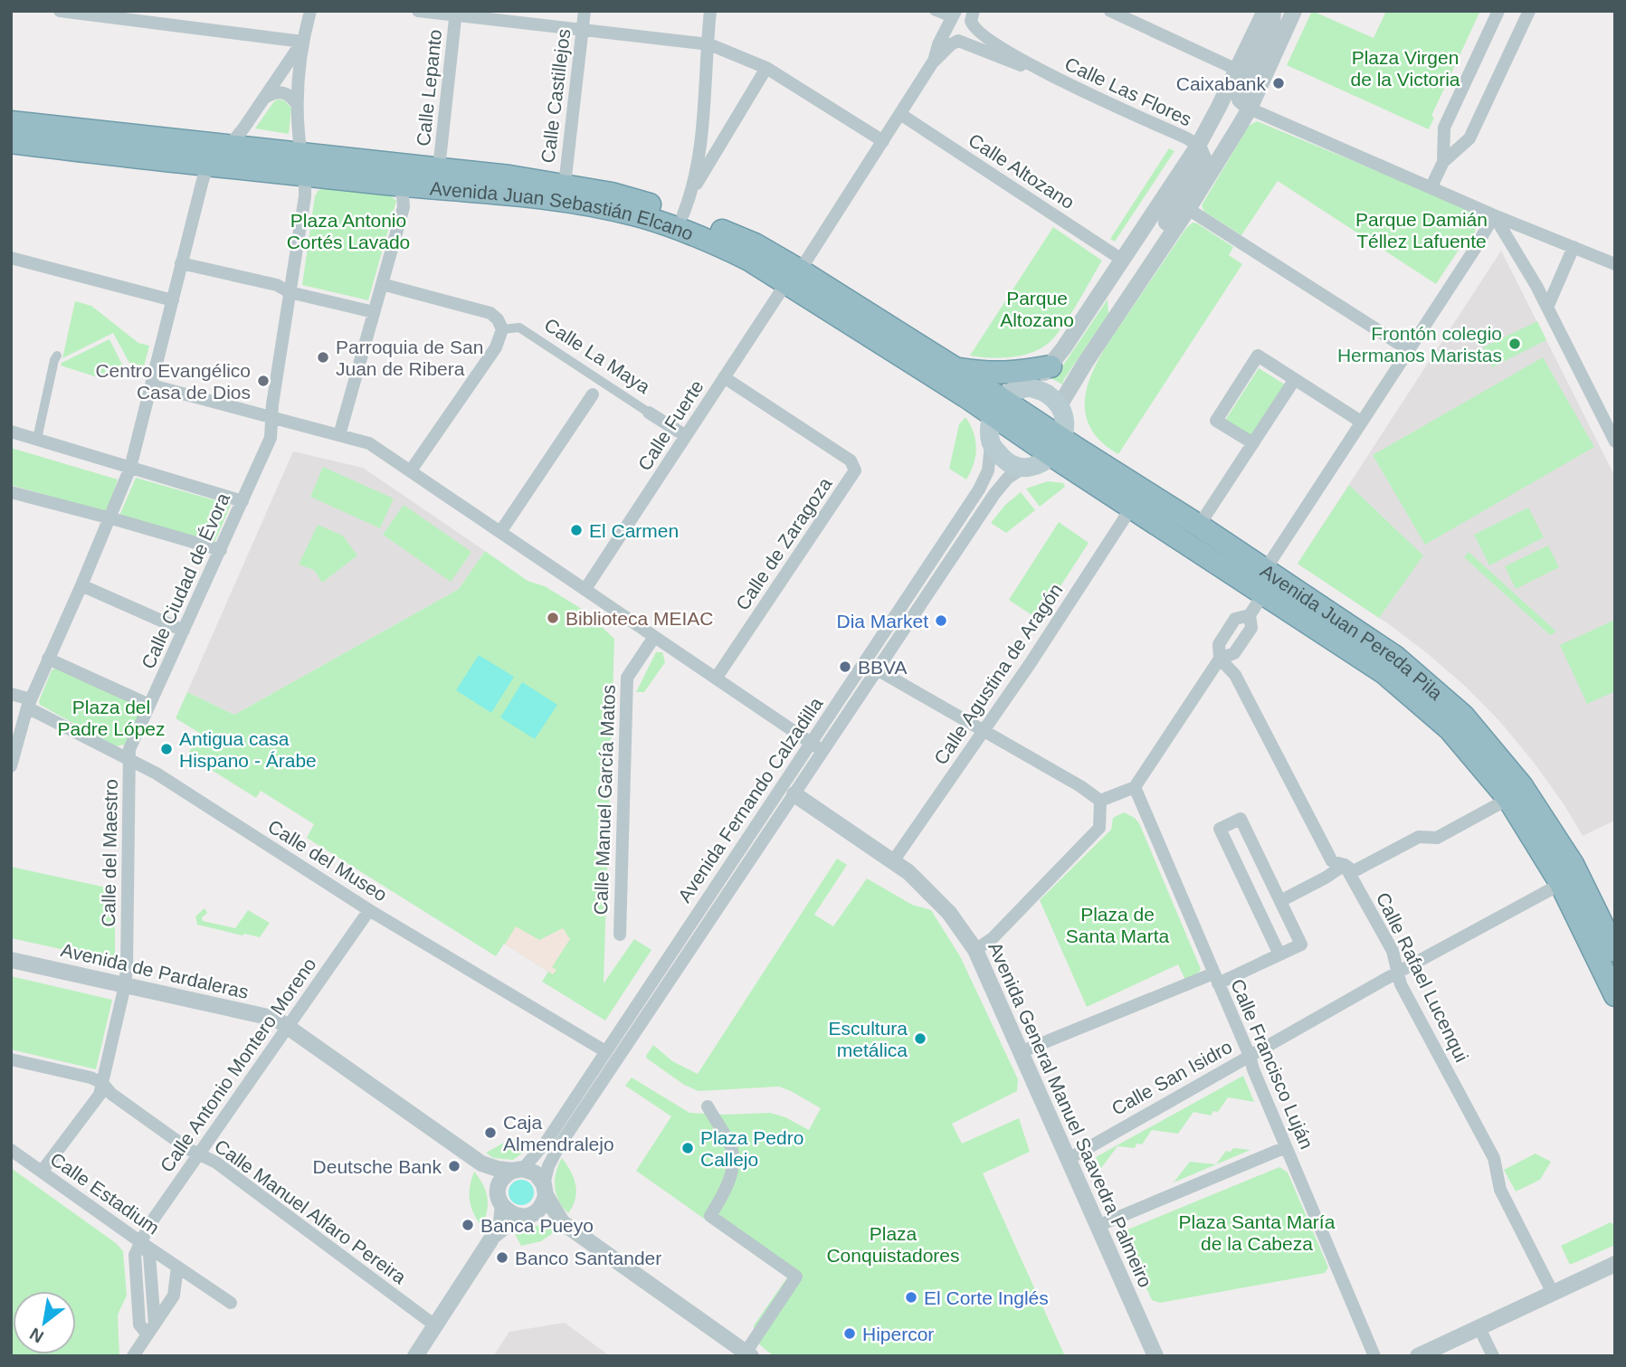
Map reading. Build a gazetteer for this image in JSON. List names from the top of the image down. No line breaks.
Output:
{"streets":{"highway":["Avenida Juan Sebastián Elcano","Avenida Juan Pereda Pila"],"street":["Calle Lepanto","Calle Las Flores","Calle Castillejos","Calle Altozano","Calle La Maya","Calle Fuerte","Calle de Zaragoza","Calle Ciudad de Évora","Calle Agustina de Aragón","Calle Manuel García Matos","Avenida Fernando Calzadilla","Calle del Maestro","Calle del Museo","Avenida de Pardaleras","Calle Rafael Lucenqui","Calle Francisco Luján","Calle Antonio Montero Moreno","Calle San Isidro","Avenida General Manuel Saavedra Palmeiro","Calle Estadium","Calle Manuel Alfaro Pereira"]},"crossings":[["Calle Lepanto","Avenida Juan Sebastián Elcano"],["Calle Las Flores","Calle Fuerte"],["Calle Castillejos","Avenida Juan Sebastián Elcano"],["Calle Altozano","Calle Fuerte"],["Avenida Juan Sebastián Elcano","Calle Fuerte"],["Avenida Juan Sebastián Elcano","Calle Ciudad de Évora"],["Avenida Juan Sebastián Elcano","Avenida Juan Pereda Pila"],["Avenida Juan Sebastián Elcano","Avenida Fernando Calzadilla"],["Calle La Maya","Calle Fuerte"],["Calle Fuerte","Calle de Zaragoza"],["Calle Ciudad de Évora","Calle del Maestro"],["Calle Ciudad de Évora","Calle del Museo"],["Avenida Juan Pereda Pila","Calle Agustina de Aragón"],["Avenida Juan Pereda Pila","Avenida Fernando Calzadilla"],["Avenida Juan Pereda Pila","Calle San Isidro"],["Calle Agustina de Aragón","Avenida General Manuel Saavedra Palmeiro"],["Avenida Fernando Calzadilla","Calle del Museo"],["Avenida Fernando Calzadilla","Avenida de Pardaleras"],["Avenida Fernando Calzadilla","Avenida General Manuel Saavedra Palmeiro"],["Calle del Maestro","Calle del Museo"],["Calle del Maestro","Avenida de Pardaleras"],["Calle del Maestro","Calle Estadium"],["Calle del Maestro","Calle Manuel Alfaro Pereira"],["Calle del Museo","Calle Antonio Montero Moreno"],["Avenida de Pardaleras","Calle Antonio Montero Moreno"],["Calle Rafael Lucenqui","Calle San Isidro"],["Calle Francisco Luján","Calle San Isidro"],["Calle Antonio Montero Moreno","Calle Estadium"],["Calle Antonio Montero Moreno","Calle Manuel Alfaro Pereira"],["Calle San Isidro","Avenida General Manuel Saavedra Palmeiro"]],"parks":["Plaza Virgen de la Victoria","Parque Damián Téllez Lafuente","Plaza Antonio Cortés Lavado","Parque Altozano","Plaza del Padre López","Plaza de Santa Marta","Plaza Santa María de la Cabeza","Plaza Conquistadores"],"places":["Caixabank","Frontón colegio Hermanos Maristas","Parroquia de San Juan de Ribera","Centro Evangélico Casa de Dios","El Carmen","Biblioteca MEIAC","Dia Market","BBVA","Antigua casa Hispano - Árabe","Escultura metálica","Caja Almendralejo","Plaza Pedro Callejo","Deutsche Bank","Banca Pueyo","Banco Santander","El Corte Inglés","Hipercor"],"north":"bottom left"}
